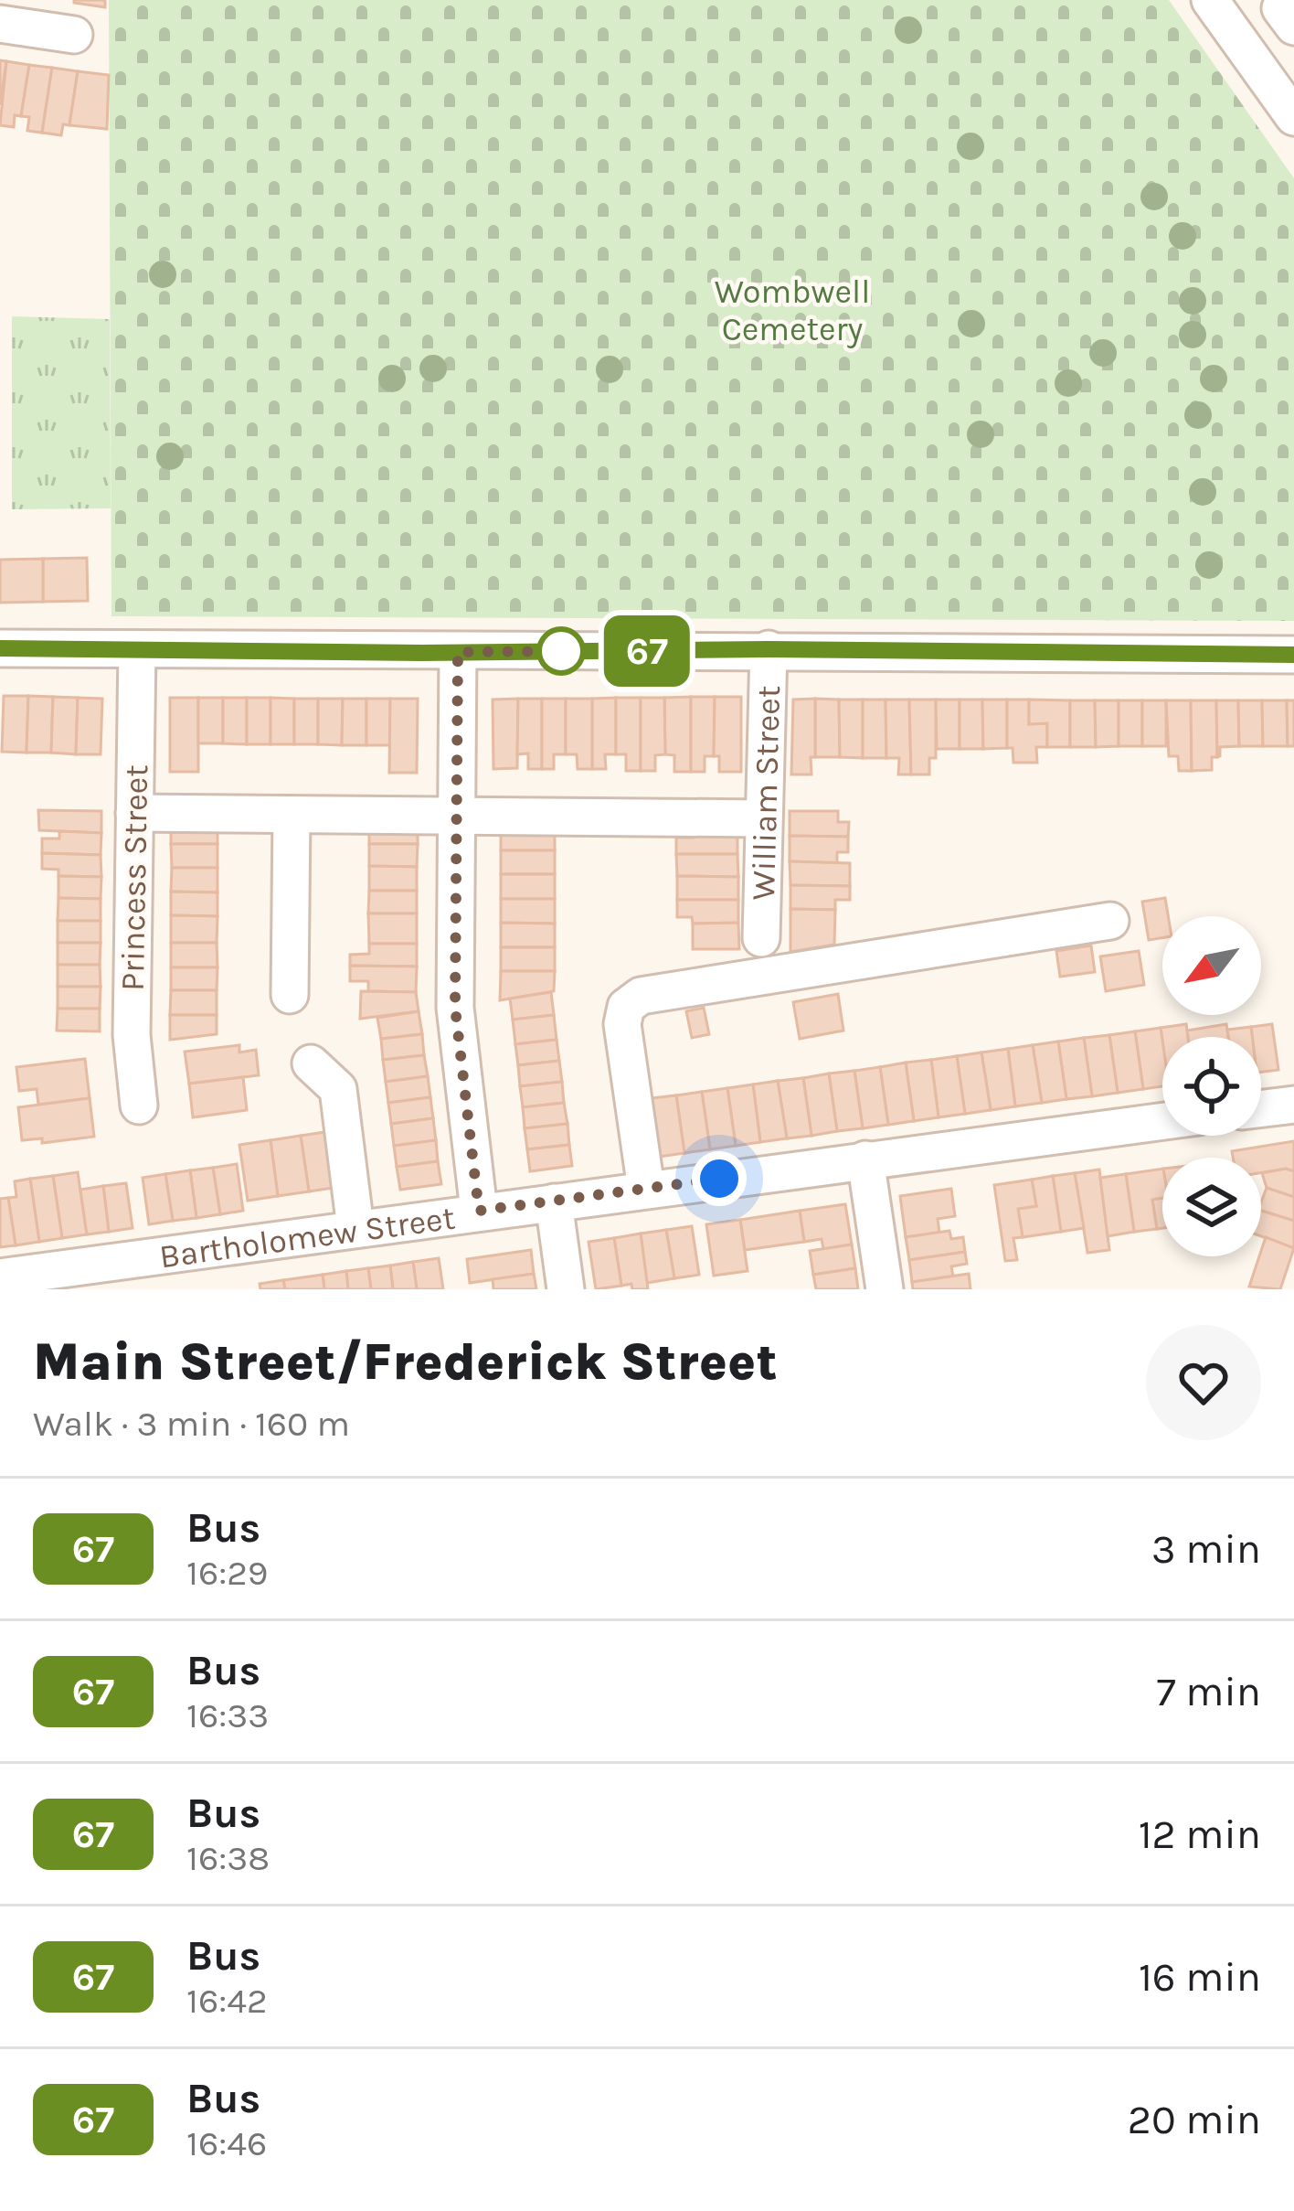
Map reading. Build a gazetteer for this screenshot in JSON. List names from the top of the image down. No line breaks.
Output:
{"streets":{"street":["William Street","Princess Street","Bartholomew Street"]},"parks":["Wombwell Cemetery"],"lines":["bus line 67"],"north":"bottom left","page":{"on_map":"67","heading":["Main Street/Frederick Street","Walk · 3 min · 160 m"],"list":[{"mark":"67","name":"Bus","note":"16:29","value":"3 min"},{"mark":"67","name":"Bus","note":"16:33","value":"7 min"},{"mark":"67","name":"Bus","note":"16:38","value":"12 min"},{"mark":"67","name":"Bus","note":"16:42","value":"16 min"},{"mark":"67","name":"Bus","note":"16:46","value":"20 min"}]}}
